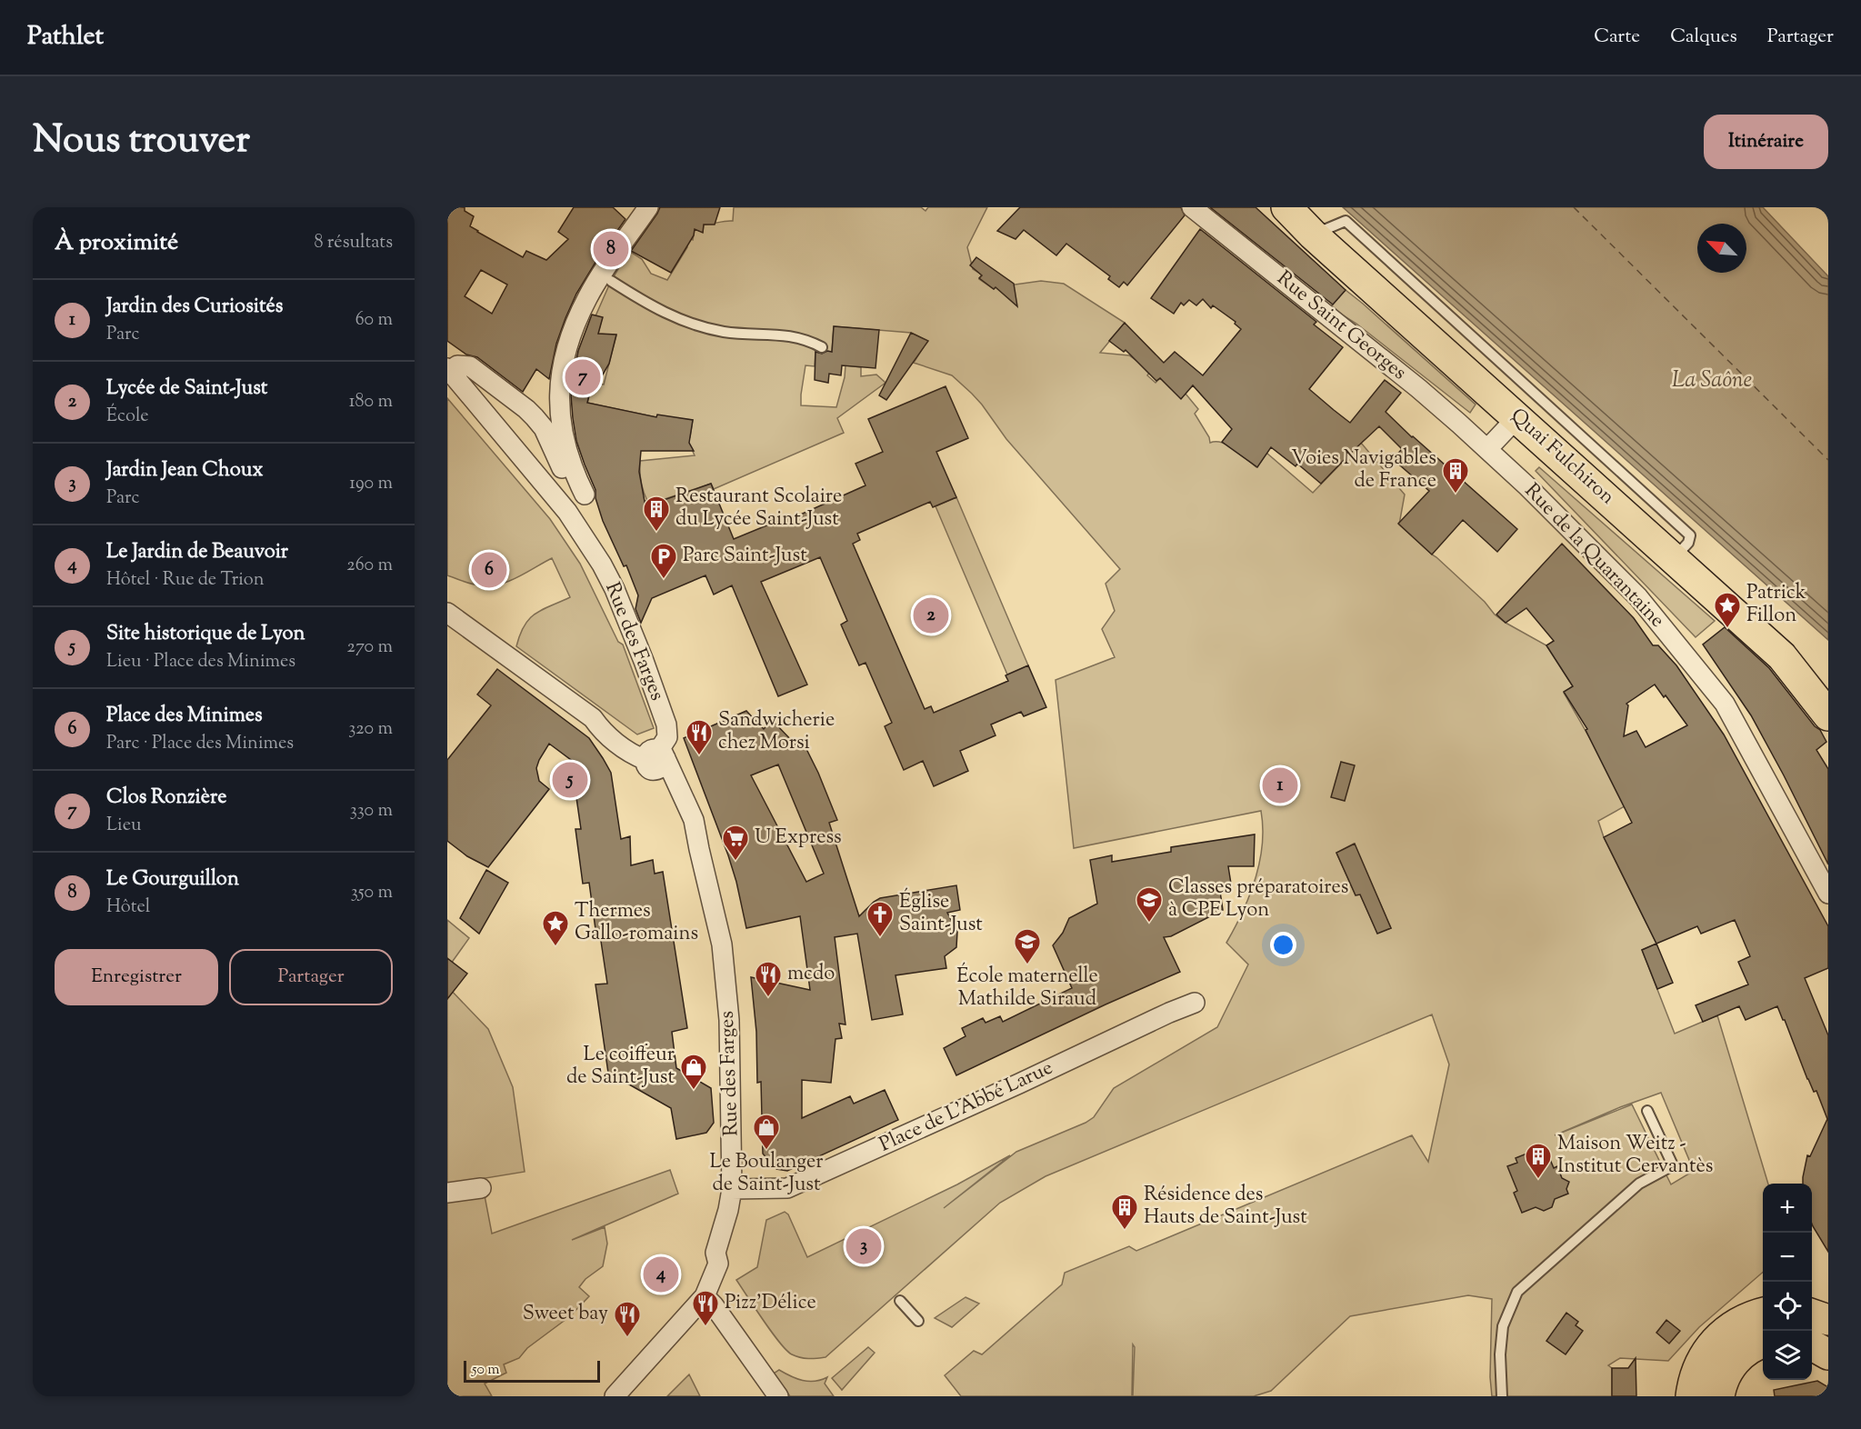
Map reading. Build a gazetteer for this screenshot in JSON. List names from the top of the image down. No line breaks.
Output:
{"streets":{"main road":["Quai Fulchiron"],"street":["Rue Saint Georges","Rue de la Quarantaine","Rue des Farges","Place de L'Abbé Larue"]},"crossings":[["Rue Saint Georges","Rue de la Quarantaine"],["Rue des Farges","Place de L'Abbé Larue"]],"water":["La Saône"],"places":{"building":["Voies Navigables de France","Restaurant Scolaire du Lycée Saint-Just","Maison Weitz - Institut Cervantès","Résidence des Hauts de Saint-Just"],"parking":["Parc Saint-Just"],"place":["Patrick Fillon","Thermes Gallo-romains"],"restaurant":["Sandwicherie chez Morsi","mcdo","Pizz'Délice","Sweet bay"],"supermarket":["U Express"],"school or university":["Classes préparatoires à CPE Lyon","École maternelle Mathilde Siraud"],"church":["Église Saint-Just"],"shop":["Le coiffeur de Saint-Just","Le Boulanger de Saint-Just"]},"scale_bar":"50 m","north":"top left","page":{"header":"Pathlet","nav":["Carte","Calques","Partager"],"title":"Nous trouver","buttons":["Itinéraire",["Enregistrer","Partager"]],"heading":["À proximité","8 résultats"],"pins":["8","7","6","2","5","1","3","4"],"list":[{"mark":"1","name":"Jardin des Curiosités","note":"Parc","value":"60 m"},{"mark":"2","name":"Lycée de Saint-Just","note":"École","value":"180 m"},{"mark":"3","name":"Jardin Jean Choux","note":"Parc","value":"190 m"},{"mark":"4","name":"Le Jardin de Beauvoir","note":"Hôtel · Rue de Trion","value":"260 m"},{"mark":"5","name":"Site historique de Lyon","note":"Lieu · Place des Minimes","value":"270 m"},{"mark":"6","name":"Place des Minimes","note":"Parc · Place des Minimes","value":"320 m"},{"mark":"7","name":"Clos Ronzière","note":"Lieu","value":"330 m"},{"mark":"8","name":"Le Gourguillon","note":"Hôtel","value":"350 m"}],"map_buttons":["+","−"],"scale":"50 m"}}
